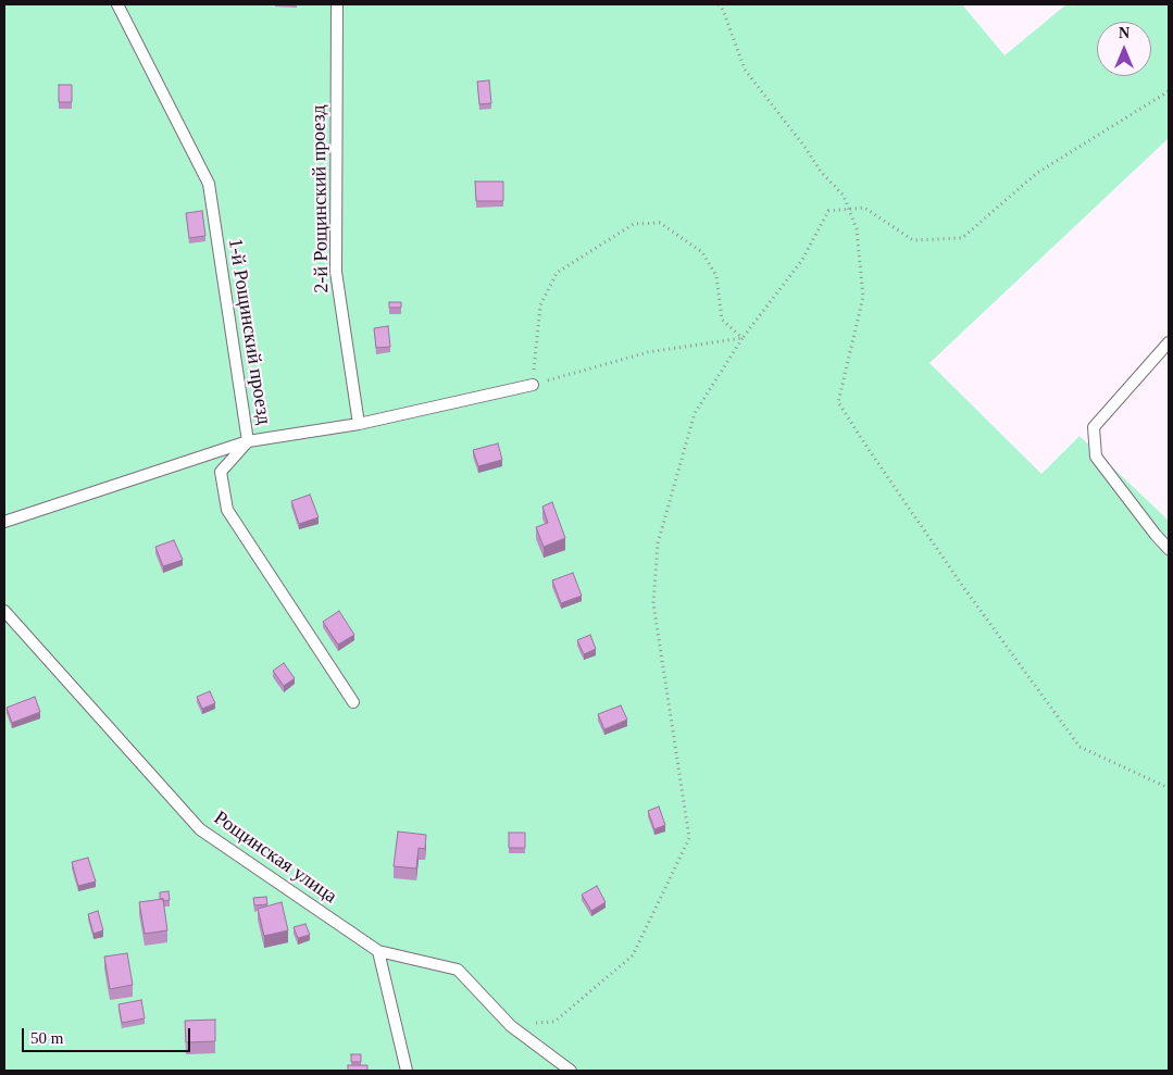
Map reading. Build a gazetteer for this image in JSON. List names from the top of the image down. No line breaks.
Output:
{"streets":{"lane":["2-й Рощинский проезд","1-й Рощинский проезд","Рощинская улица"]},"scale_bar":"50 m","north":"top"}
